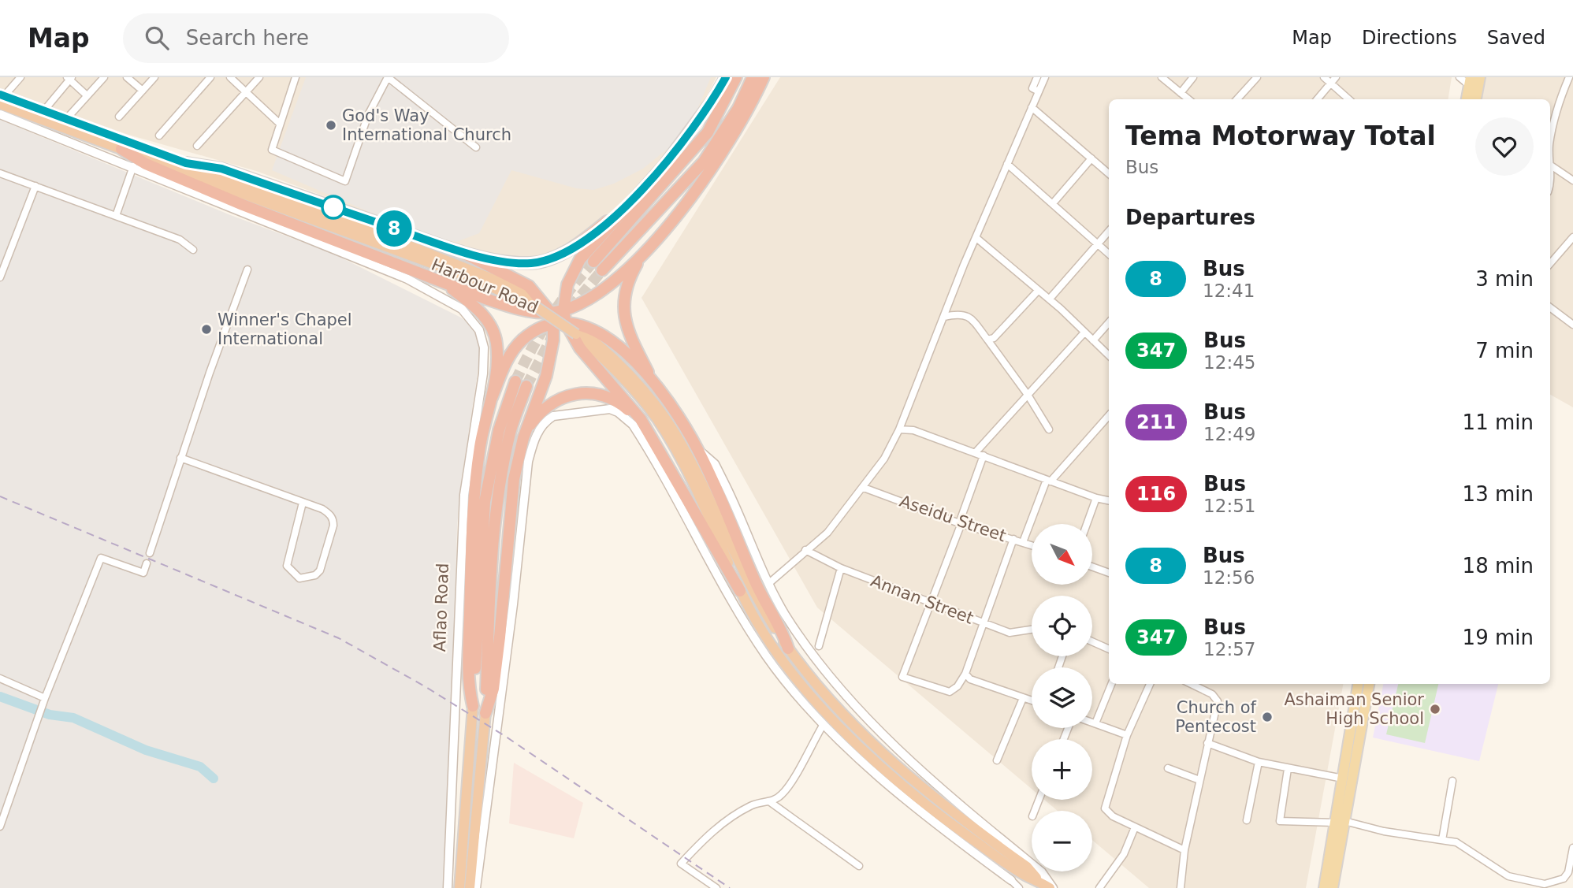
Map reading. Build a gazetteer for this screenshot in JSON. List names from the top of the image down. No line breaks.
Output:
{"streets":{"highway":["Harbour Road"],"street":["Aseidu Street","Annan Street","Aflao Road"]},"crossings":[["Harbour Road","Aflao Road"]],"places":["God's Way International Church","Winner's Chapel International","Ashaiman Senior High School","Church of Pentecost"],"lines":["bus line 8"],"north":"bottom right","page":{"header":"Map","search":"Search here","nav":["Map","Directions","Saved"],"on_map":"8","heading":[["Tema Motorway Total","Bus"],"Departures"],"list":[{"mark":"8","name":"Bus","note":"12:41","value":"3 min"},{"mark":"347","name":"Bus","note":"12:45","value":"7 min"},{"mark":"211","name":"Bus","note":"12:49","value":"11 min"},{"mark":"116","name":"Bus","note":"12:51","value":"13 min"},{"mark":"8","name":"Bus","note":"12:56","value":"18 min"},{"mark":"347","name":"Bus","note":"12:57","value":"19 min"}],"map_buttons":["+","−"]}}
